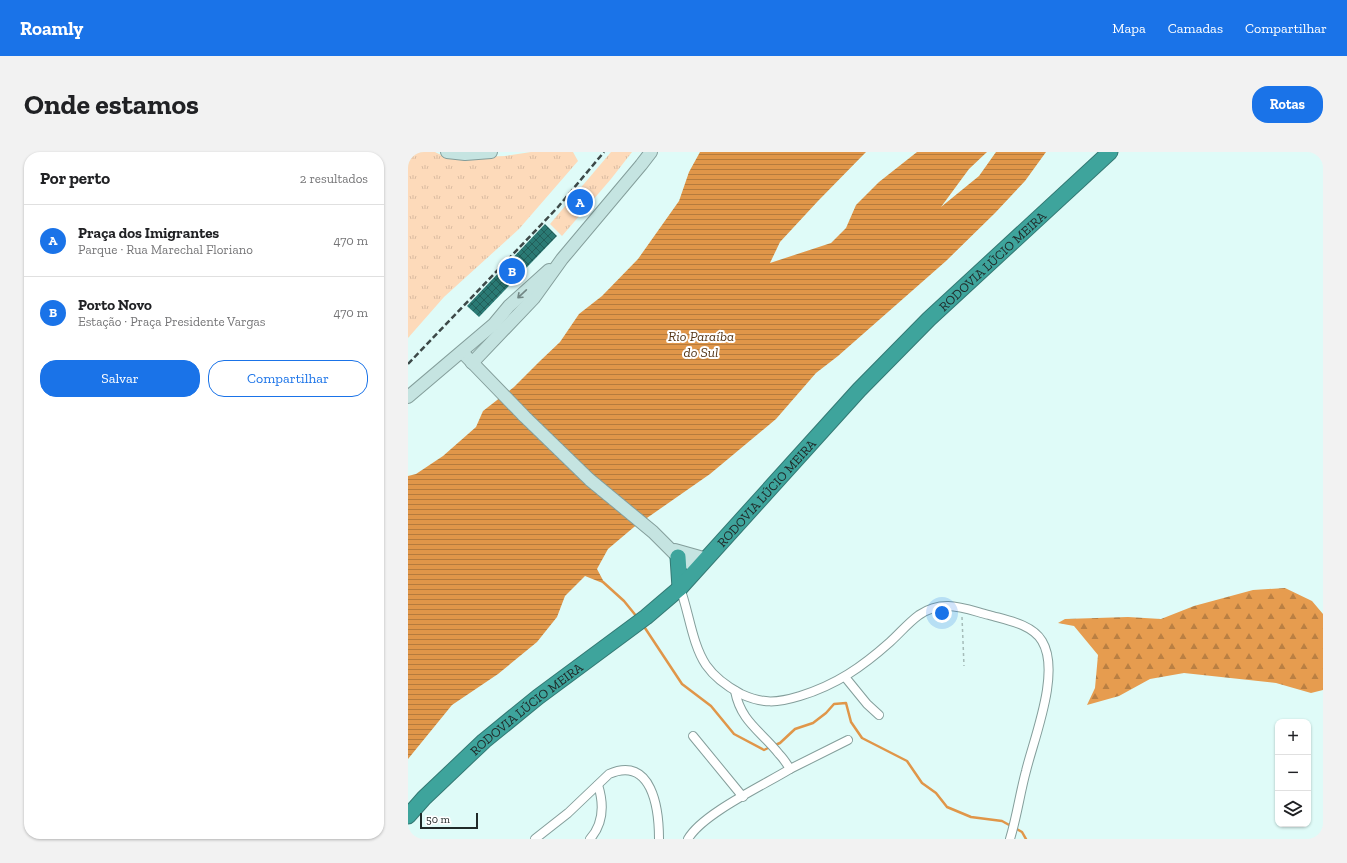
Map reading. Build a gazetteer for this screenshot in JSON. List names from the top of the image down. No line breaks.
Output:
{"streets":{"highway":["RODOVIA LÚCIO MEIRA"]},"water":["Rio Paraíba do Sul"],"scale_bar":"50 m","page":{"header":"Roamly","nav":["Mapa","Camadas","Compartilhar"],"buttons":["Rotas",["Salvar","Compartilhar"]],"title":"Onde estamos","heading":["Por perto","2 resultados"],"pins":["A","B"],"list":[{"mark":"A","name":"Praça dos Imigrantes","note":"Parque · Rua Marechal Floriano","value":"470 m"},{"mark":"B","name":"Porto Novo","note":"Estação · Praça Presidente Vargas","value":"470 m"}],"map_buttons":["+","−"],"scale":"50 m"}}
